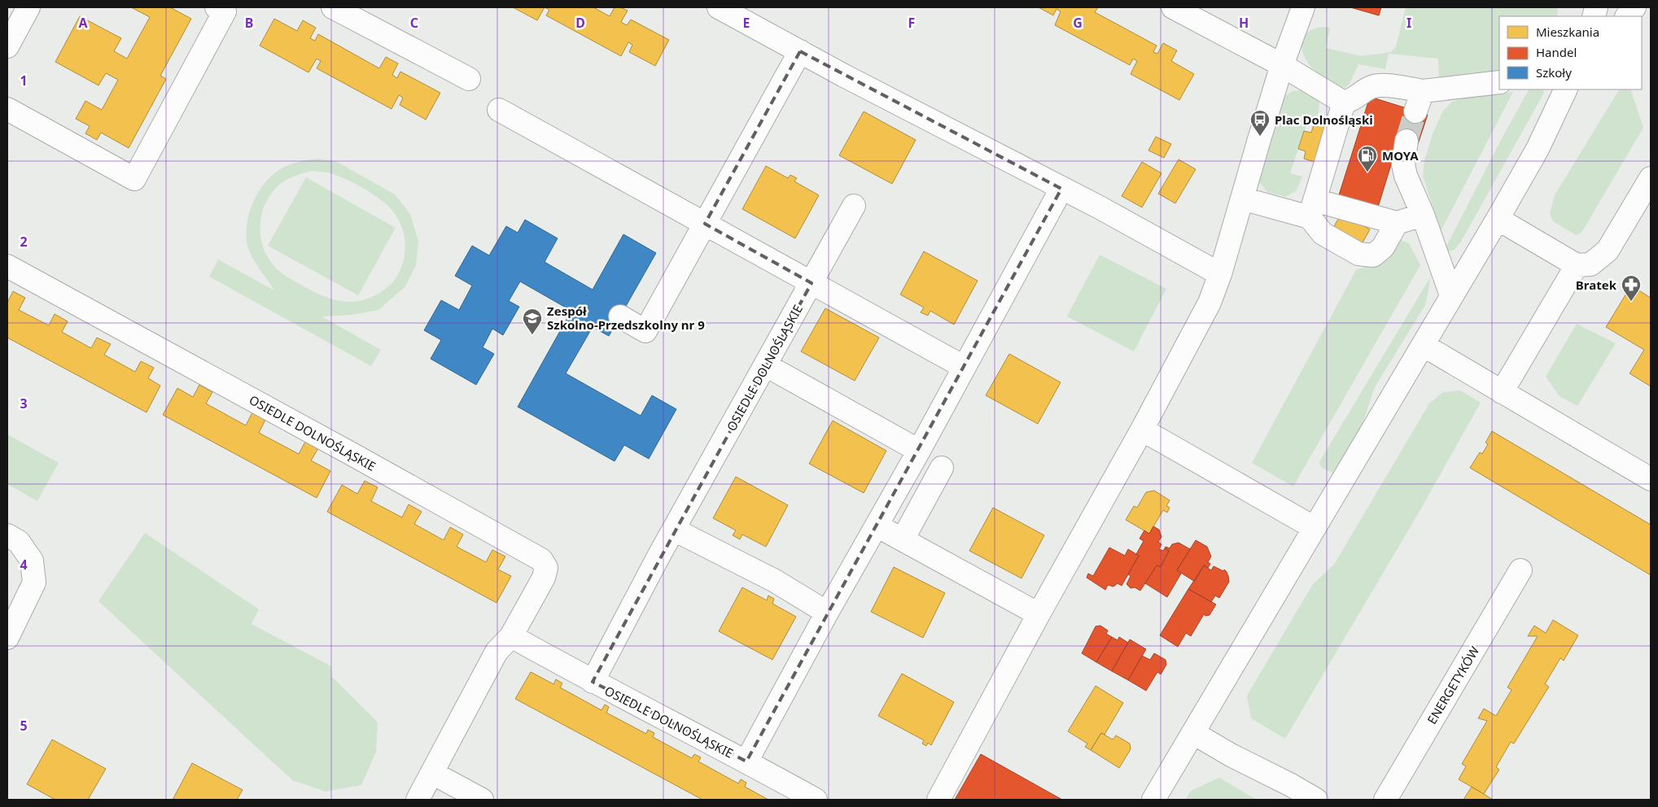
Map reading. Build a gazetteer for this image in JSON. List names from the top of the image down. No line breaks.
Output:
{"streets":{"street":["OSIEDLE DOLNOŚLĄSKIE","ENERGETYKÓW"]},"places":{"bus stop":["Plac Dolnośląski"],"fuel station":["MOYA"],"pharmacy":["Bratek"],"school or university":["Zespół Szkolno-Przedszkolny nr 9"]},"legend":["Mieszkania","Handel","Szkoły"],"grid":{"columns":["A","B","C","D","E","F","G","H","I"],"rows":["1","2","3","4","5"]}}
